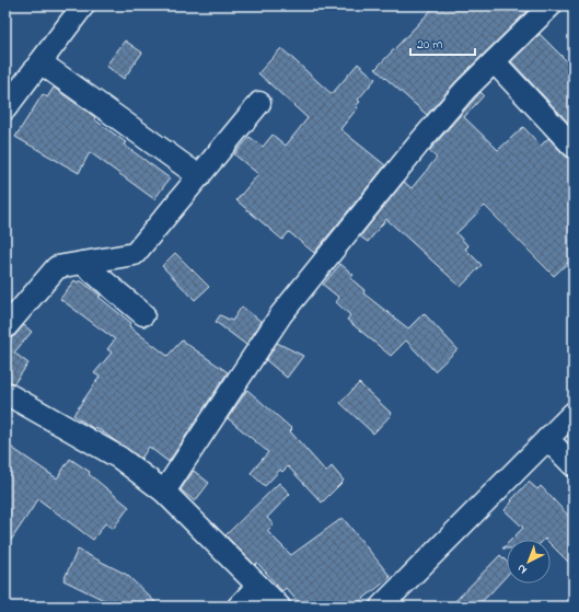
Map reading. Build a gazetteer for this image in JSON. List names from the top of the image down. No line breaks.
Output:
{"scale_bar":"20 m","north":"bottom left"}
